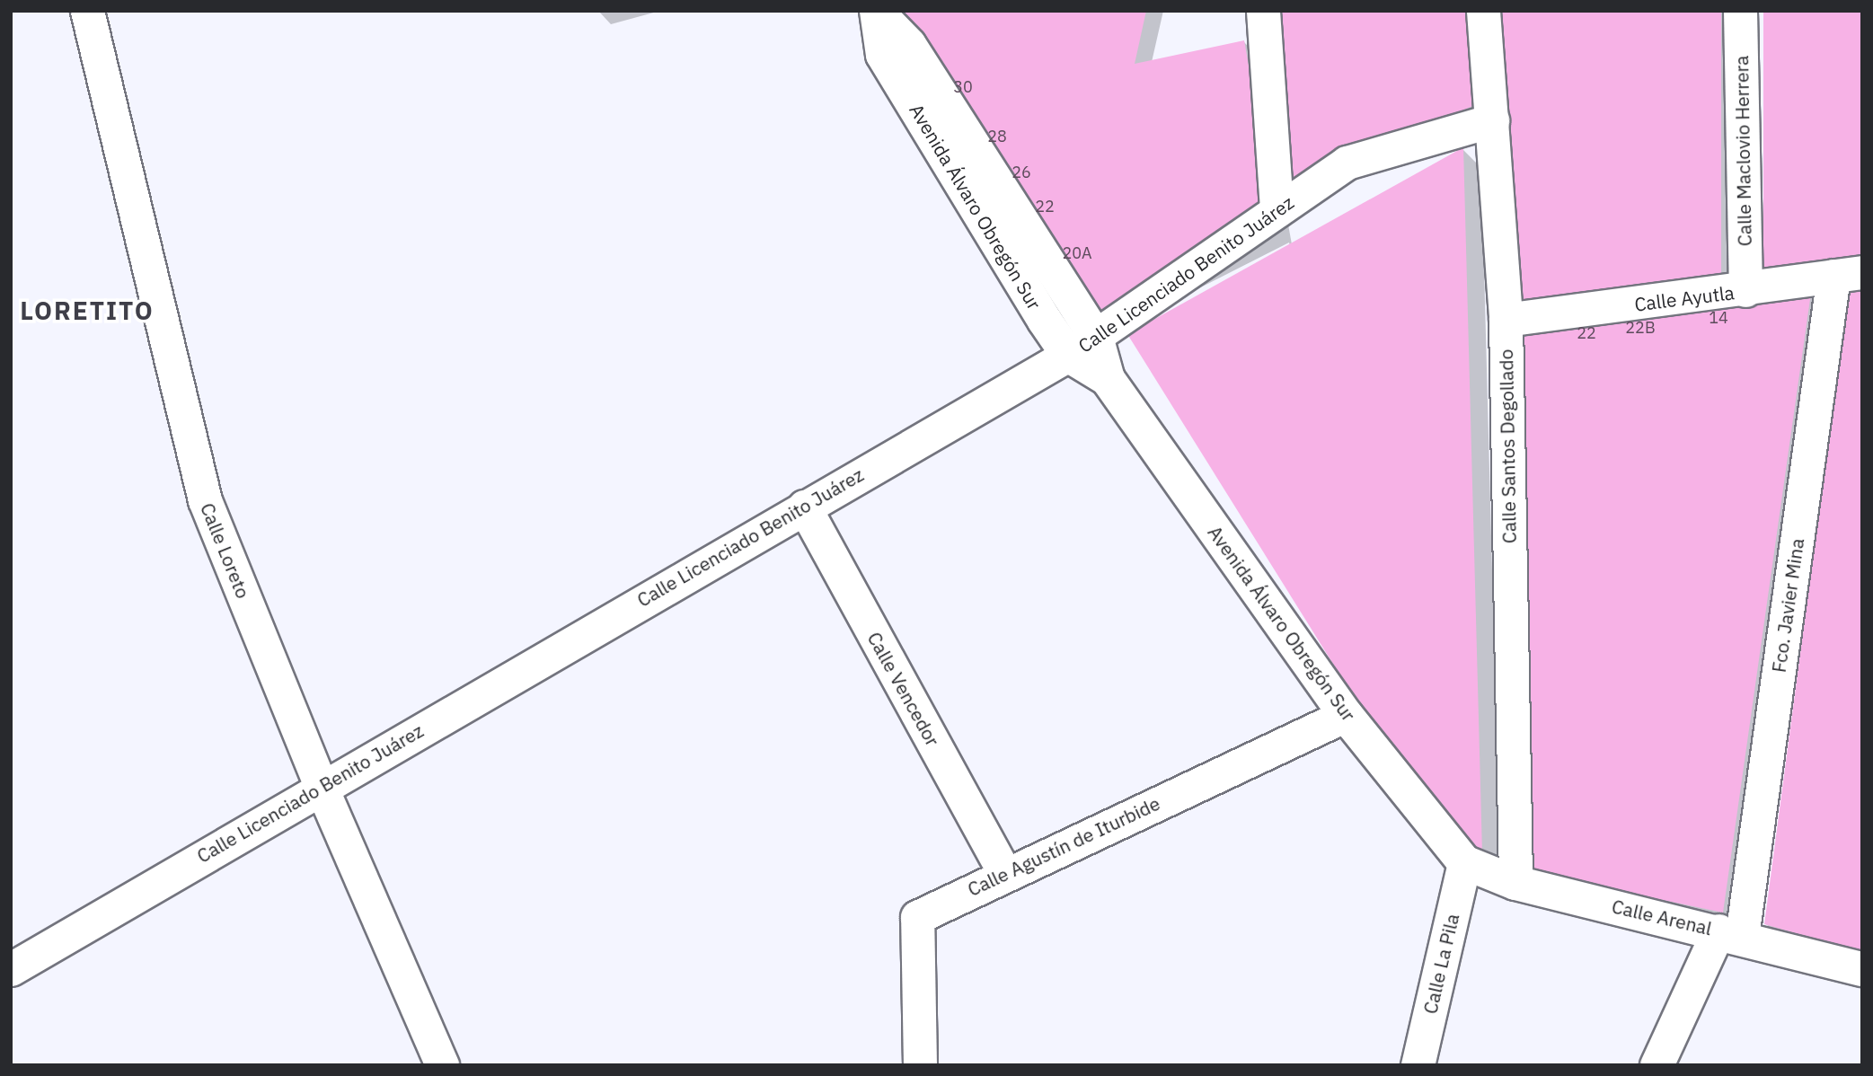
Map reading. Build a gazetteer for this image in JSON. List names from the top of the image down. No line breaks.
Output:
{"streets":{"street":["Calle Maclovio Herrera","Avenida Álvaro Obregón Sur","Calle Licenciado Benito Juárez","Calle Ayutla","Calle Santos Degollado","Calle Loreto","Fco. Javier Mina","Calle Vencedor","Calle Agustín de Iturbide","Calle Arenal","Calle La Pila"]},"crossings":[["Calle Maclovio Herrera","Calle Ayutla"],["Avenida Álvaro Obregón Sur","Calle Licenciado Benito Juárez"],["Avenida Álvaro Obregón Sur","Calle Agustín de Iturbide"],["Avenida Álvaro Obregón Sur","Calle Arenal"],["Avenida Álvaro Obregón Sur","Calle La Pila"],["Calle Licenciado Benito Juárez","Calle Santos Degollado"],["Calle Licenciado Benito Juárez","Calle Loreto"],["Calle Licenciado Benito Juárez","Calle Vencedor"],["Calle Ayutla","Calle Santos Degollado"],["Calle Ayutla","Fco. Javier Mina"],["Calle Santos Degollado","Calle Arenal"],["Fco. Javier Mina","Calle Arenal"],["Calle Vencedor","Calle Agustín de Iturbide"],["Calle Arenal","Calle La Pila"]],"districts":["LORETITO"],"house_numbers":["30","28","26","22","20A","14","22B","22"]}
